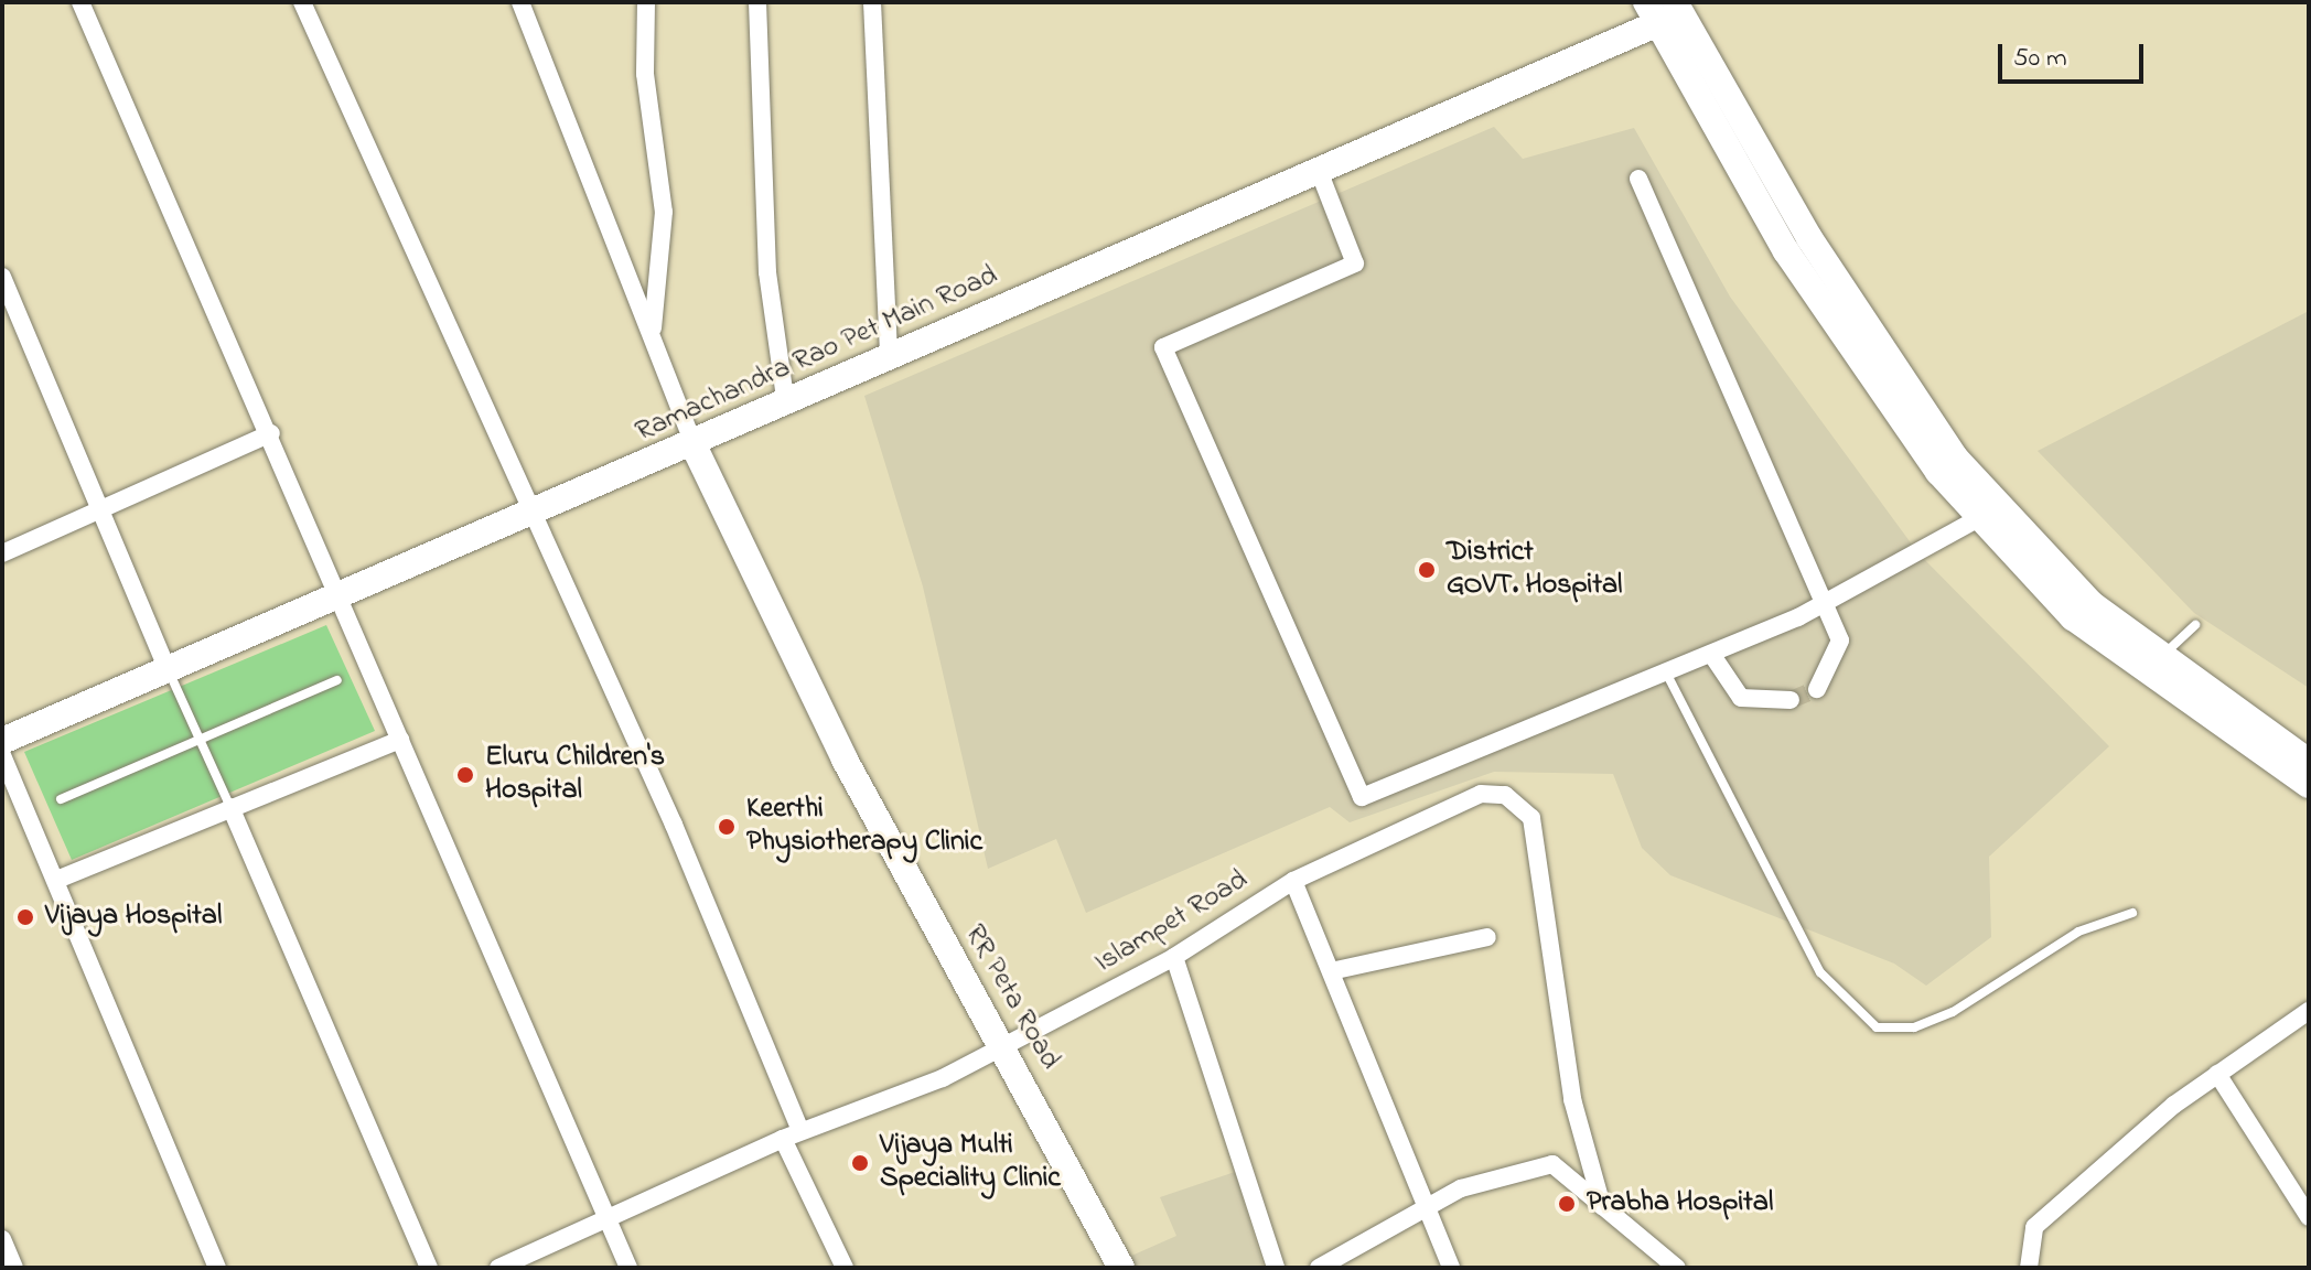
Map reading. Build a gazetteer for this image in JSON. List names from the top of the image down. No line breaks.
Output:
{"streets":{"street":["Ramachandra Rao Pet Main Road","Islampet Road","RR Peta Road"]},"crossings":[["Ramachandra Rao Pet Main Road","RR Peta Road"],["Islampet Road","RR Peta Road"]],"places":["District GOVT. Hospital","Eluru Children's Hospital","Keerthi Physiotherapy Clinic","Vijaya Hospital","Vijaya Multi Speciality Clinic","Prabha Hospital"],"scale_bar":"50 m"}
